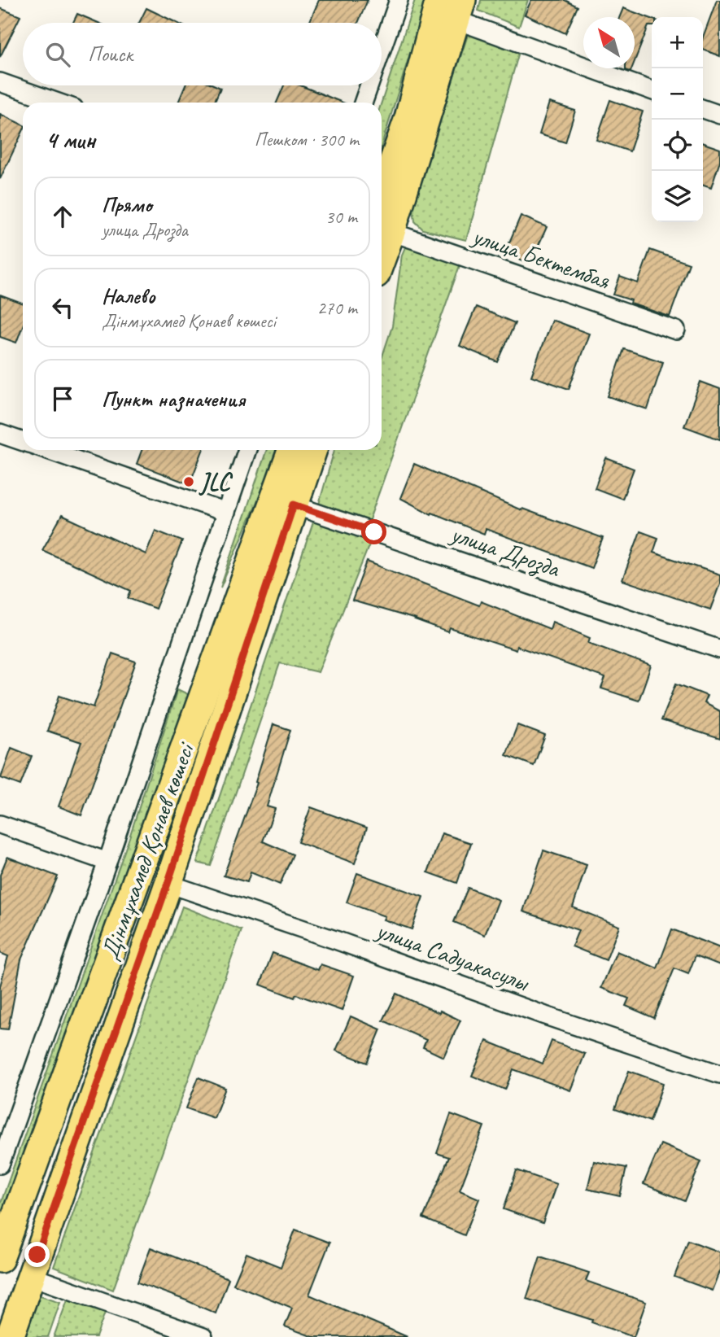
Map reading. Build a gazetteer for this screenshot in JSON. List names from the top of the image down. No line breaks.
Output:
{"streets":{"main road":["Дінмұхамед Қонаев көшесі"],"street":["улица Бектембая","улица Дрозда","улица Садуакасулы"]},"crossings":[["улица Дрозда","Дінмұхамед Қонаев көшесі"],["Дінмұхамед Қонаев көшесі","улица Садуакасулы"]],"places":["JLC"],"north":"top left","page":{"map_buttons":["+","−"],"search":"Поиск","heading":["4 мин","Пешком · 300 m"],"list":[["Прямо","улица Дрозда","30 m"],["Налево","Дінмұхамед Қонаев көшесі","270 m"],"Пункт назначения"]}}
